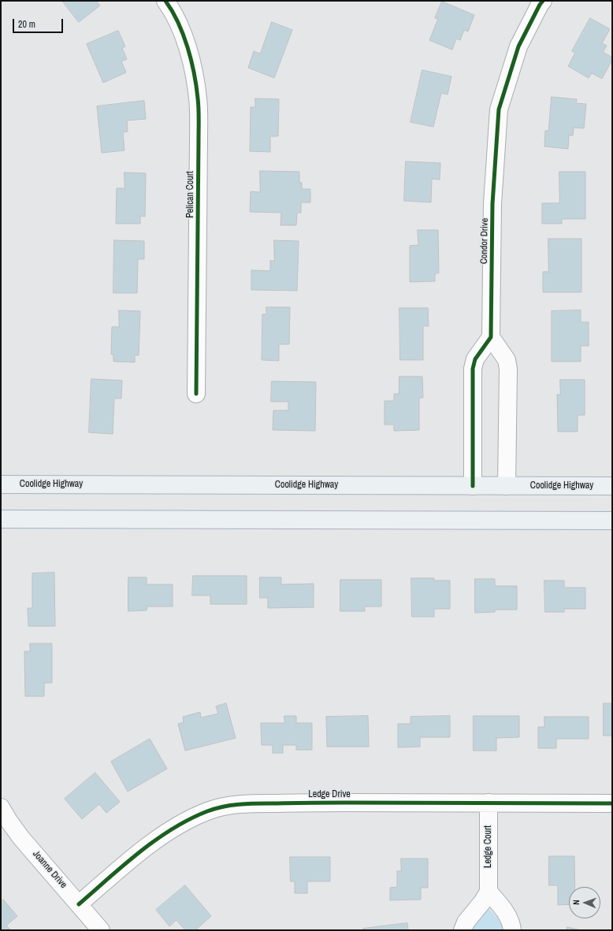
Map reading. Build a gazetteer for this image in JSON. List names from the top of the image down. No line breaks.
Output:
{"streets":{"main road":["Coolidge Highway"],"street":["Pelican Court","Condor Drive","Ledge Drive","Ledge Court","Joanne Drive"]},"crossings":[["Ledge Drive","Ledge Court"],["Ledge Drive","Joanne Drive"]],"scale_bar":"20 m","north":"left"}
